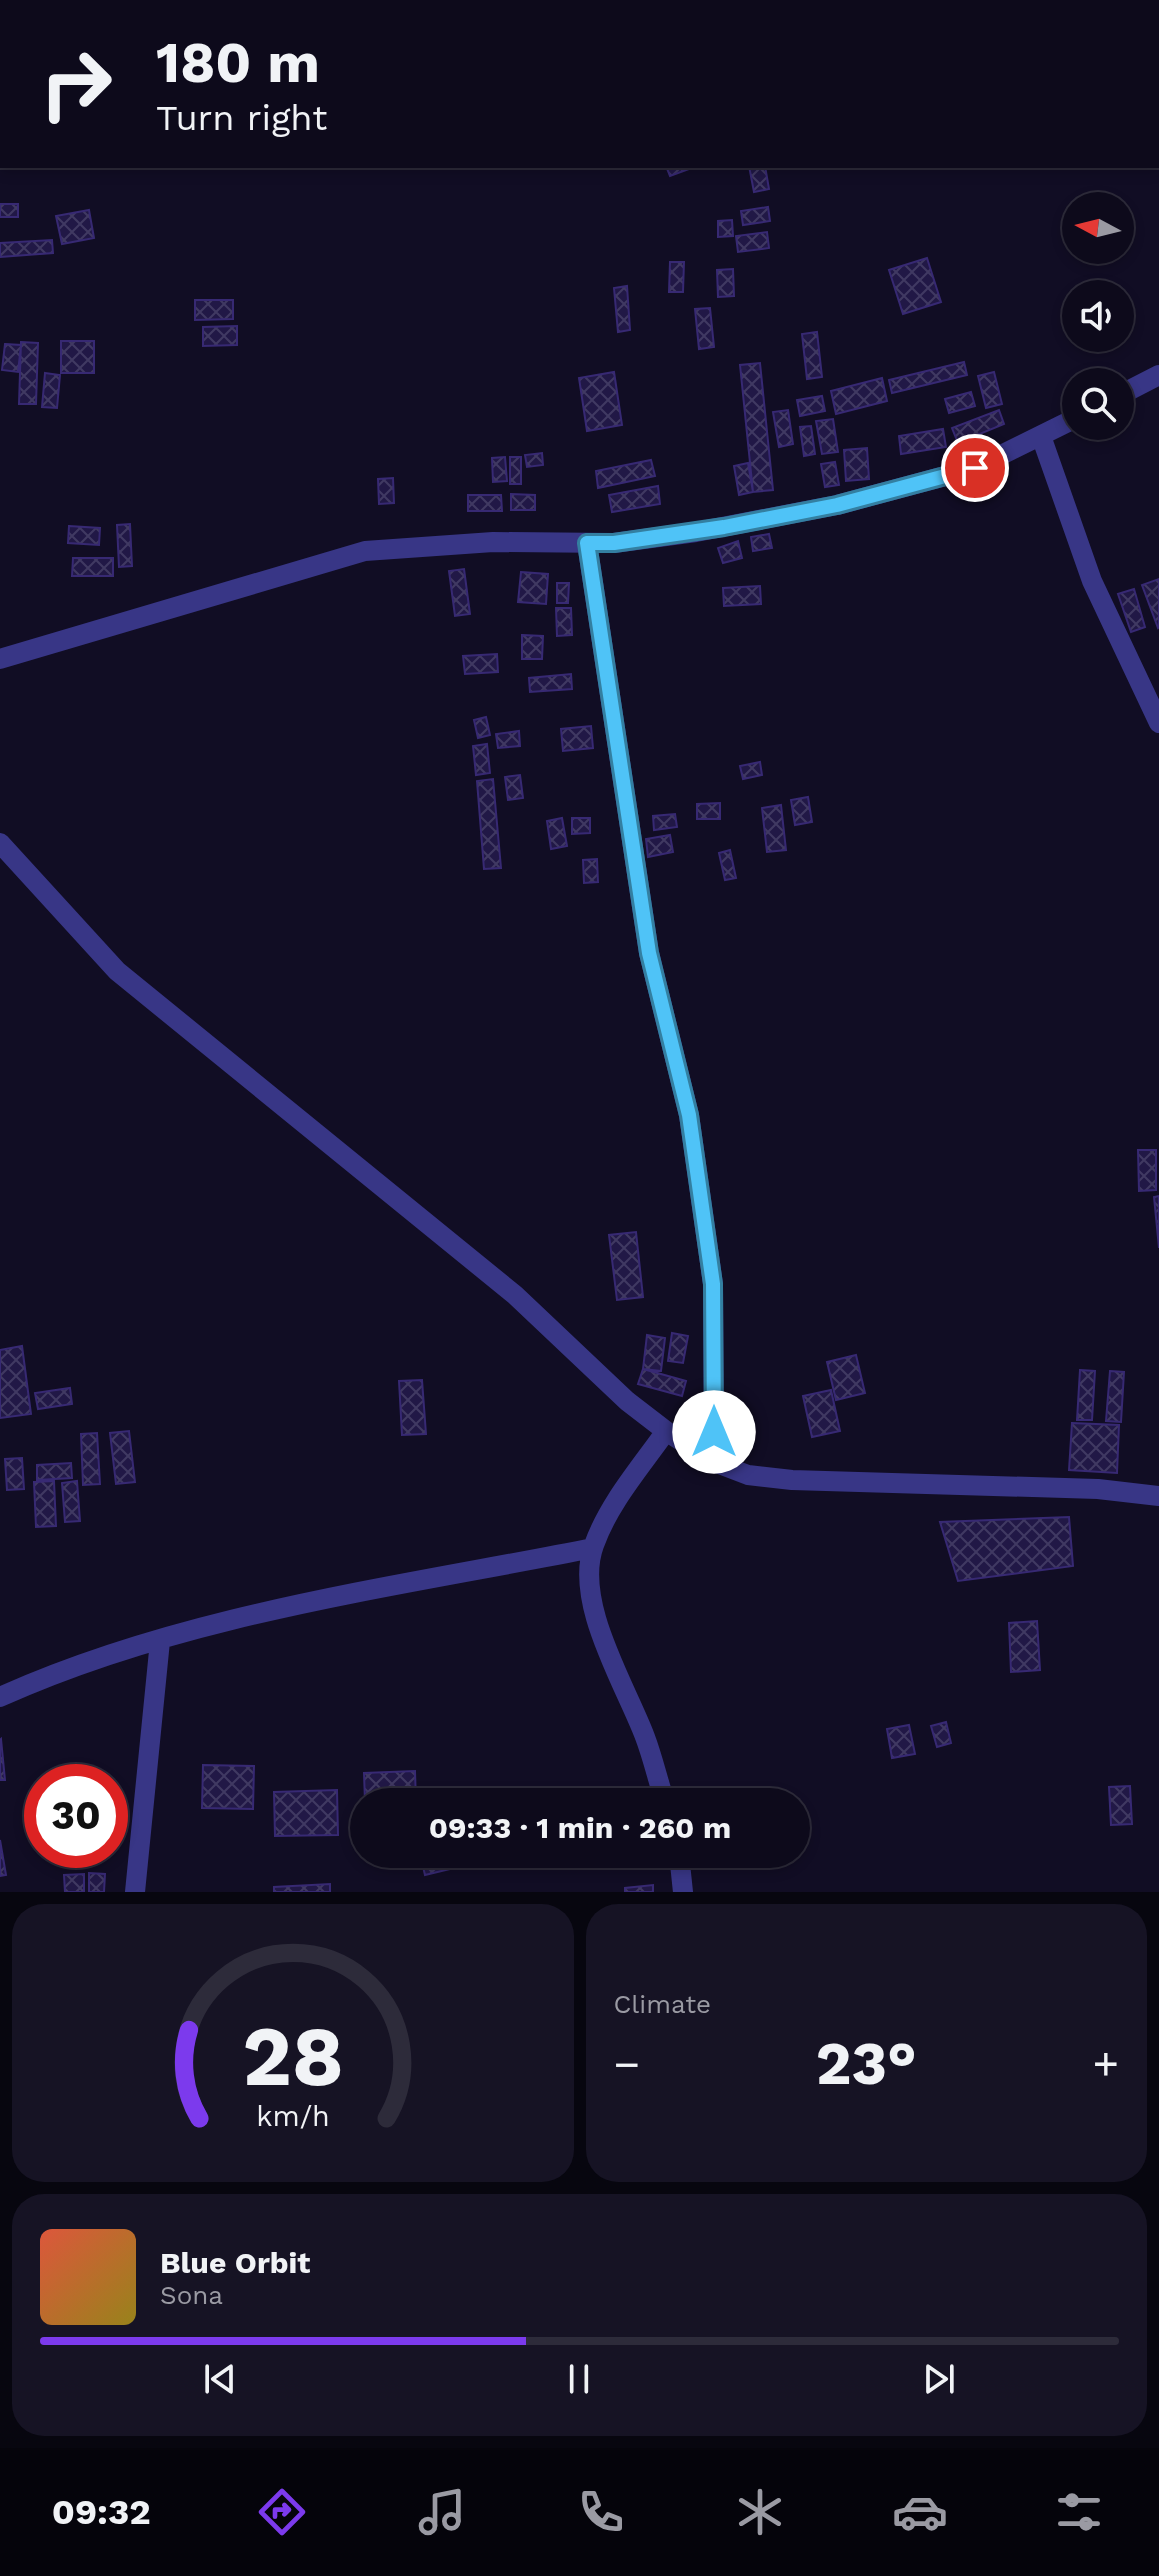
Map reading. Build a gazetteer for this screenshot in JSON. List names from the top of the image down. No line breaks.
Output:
{"north":"left","page":{"turn":["180 m","Turn right"],"limit":"30","trip":"09:33 · 1 min · 260 m","tile":"Climate","heat":["−","23°","+"],"song":["Blue Orbit","Sona"],"tabs":"09:32","gauge":["28","km/h"]}}
